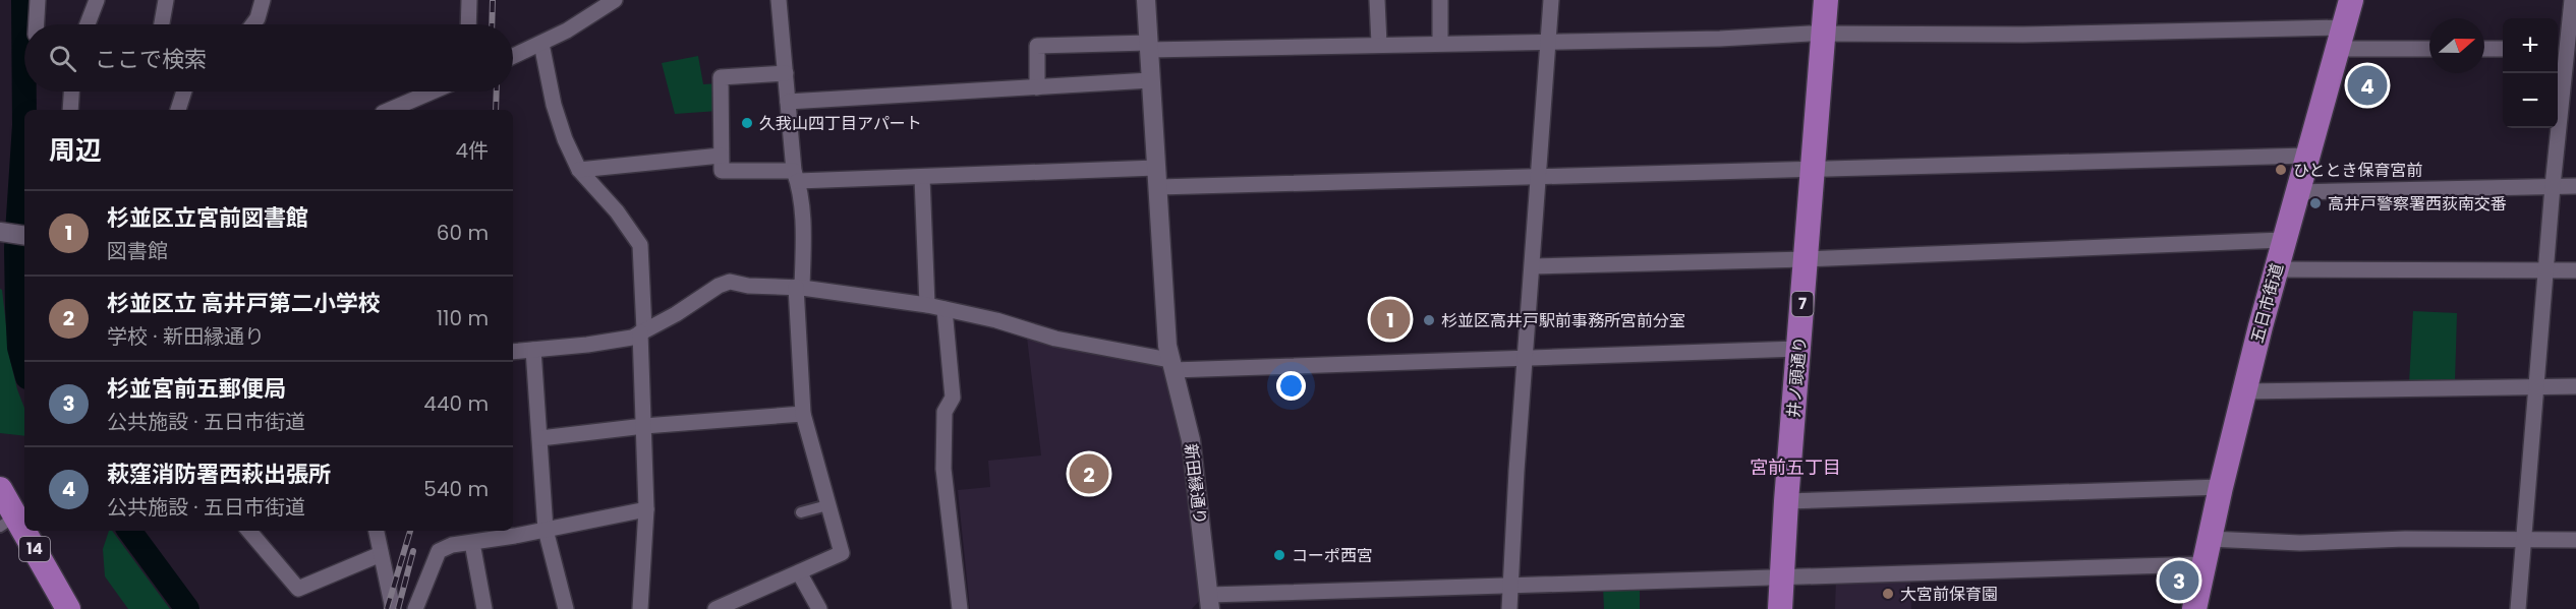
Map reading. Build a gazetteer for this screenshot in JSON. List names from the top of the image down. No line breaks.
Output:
{"streets":{"main road":["五日市街道","7","井ノ頭通り","14"],"street":["新田縁通り"]},"districts":["宮前五丁目"],"places":["久我山四丁目アパート","ひととき保育宮前","高井戸警察署西荻南交番","杉並区高井戸駅前事務所宮前分室","コーポ西宮","大宮前保育園"],"north":"right","page":{"map_buttons":["+","−"],"search":"ここで検索","pins":["4","1","2","3"],"heading":["周辺","4件"],"list":[{"mark":"1","name":"杉並区立宮前図書館","note":"図書館","value":"60 m"},{"mark":"2","name":"杉並区立 高井戸第二小学校","note":"学校 · 新田縁通り","value":"110 m"},{"mark":"3","name":"杉並宮前五郵便局","note":"公共施設 · 五日市街道","value":"440 m"},{"mark":"4","name":"萩窪消防署西萩出張所","note":"公共施設 · 五日市街道","value":"540 m"}]}}
